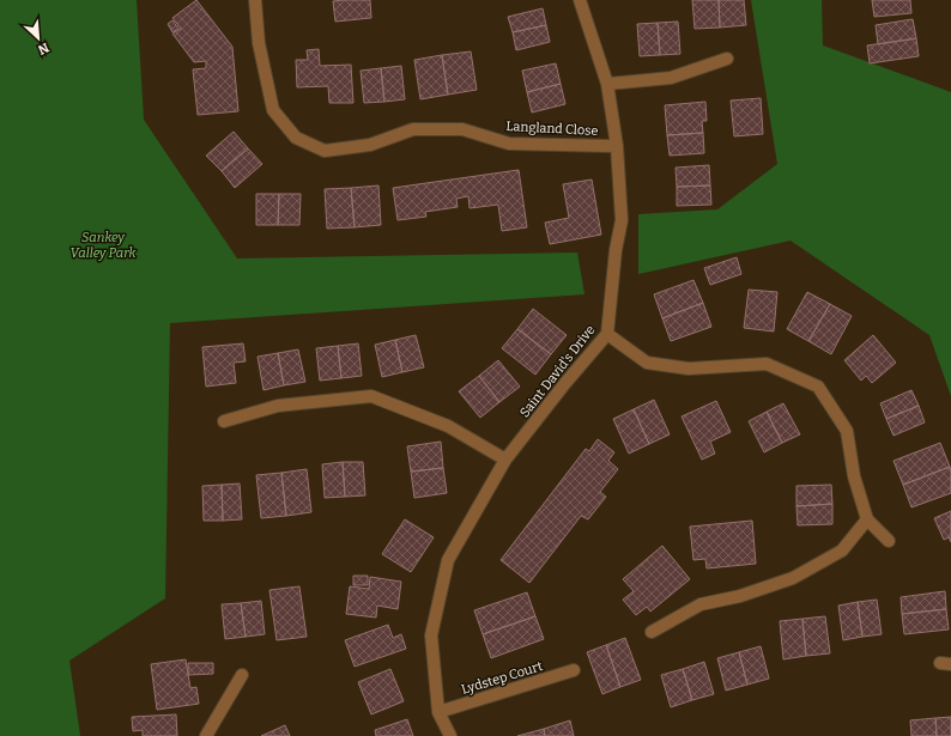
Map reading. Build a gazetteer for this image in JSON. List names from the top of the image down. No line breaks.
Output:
{"streets":{"street":["Langland Close","Saint David's Drive","Lydstep Court"]},"crossings":[["Langland Close","Saint David's Drive"],["Saint David's Drive","Lydstep Court"]],"parks":["Sankey Valley Park"],"north":"bottom right"}
